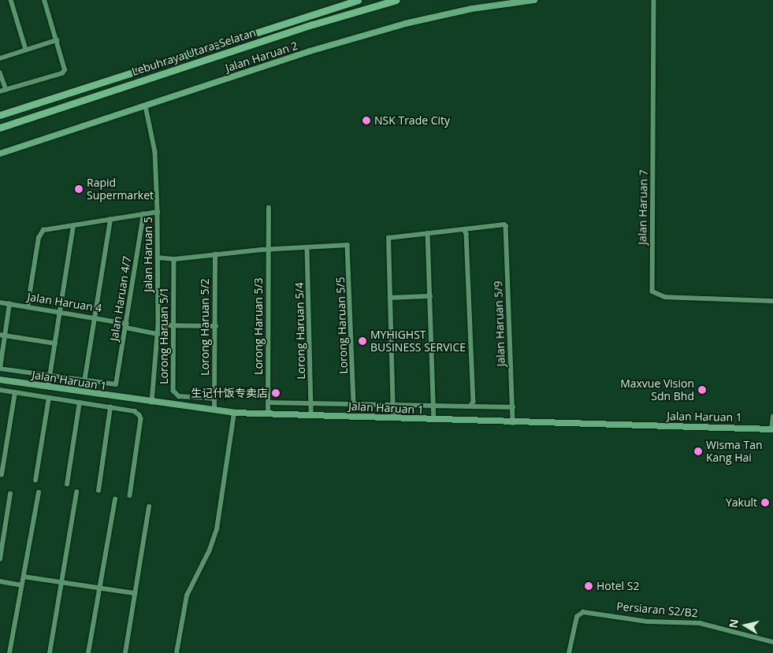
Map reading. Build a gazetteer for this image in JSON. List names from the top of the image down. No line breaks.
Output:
{"streets":{"highway":["Lebuhraya Utara–Selatan"],"main road":["Jalan Haruan 2","Jalan Haruan 1"],"street":["Jalan Haruan 7","Jalan Haruan 5","Jalan Haruan 4/7","Jalan Haruan 4","Jalan Haruan 5/9","Lorong Haruan 5/5","Lorong Haruan 5/3","Lorong Haruan 5/2","Lorong Haruan 5/4","Lorong Haruan 5/1","Persiaran S2/B2"]},"crossings":[["Jalan Haruan 2","Jalan Haruan 5"],["Jalan Haruan 5","Jalan Haruan 4"],["Jalan Haruan 5","Jalan Haruan 1"],["Jalan Haruan 4/7","Jalan Haruan 4"],["Jalan Haruan 5/9","Jalan Haruan 1"],["Lorong Haruan 5/5","Lorong Haruan 5/4"],["Lorong Haruan 5/3","Jalan Haruan 1"],["Lorong Haruan 5/2","Lorong Haruan 5/1"],["Lorong Haruan 5/2","Jalan Haruan 1"],["Lorong Haruan 5/4","Jalan Haruan 1"]],"places":["NSK Trade City","Rapid Supermarket","MYHIGHST BUSINESS SERVICE","Maxvue Vision Sdn Bhd","生记什饭专卖店","Wisma Tan Kang Hai","Yakult","Hotel S2"],"north":"left"}
